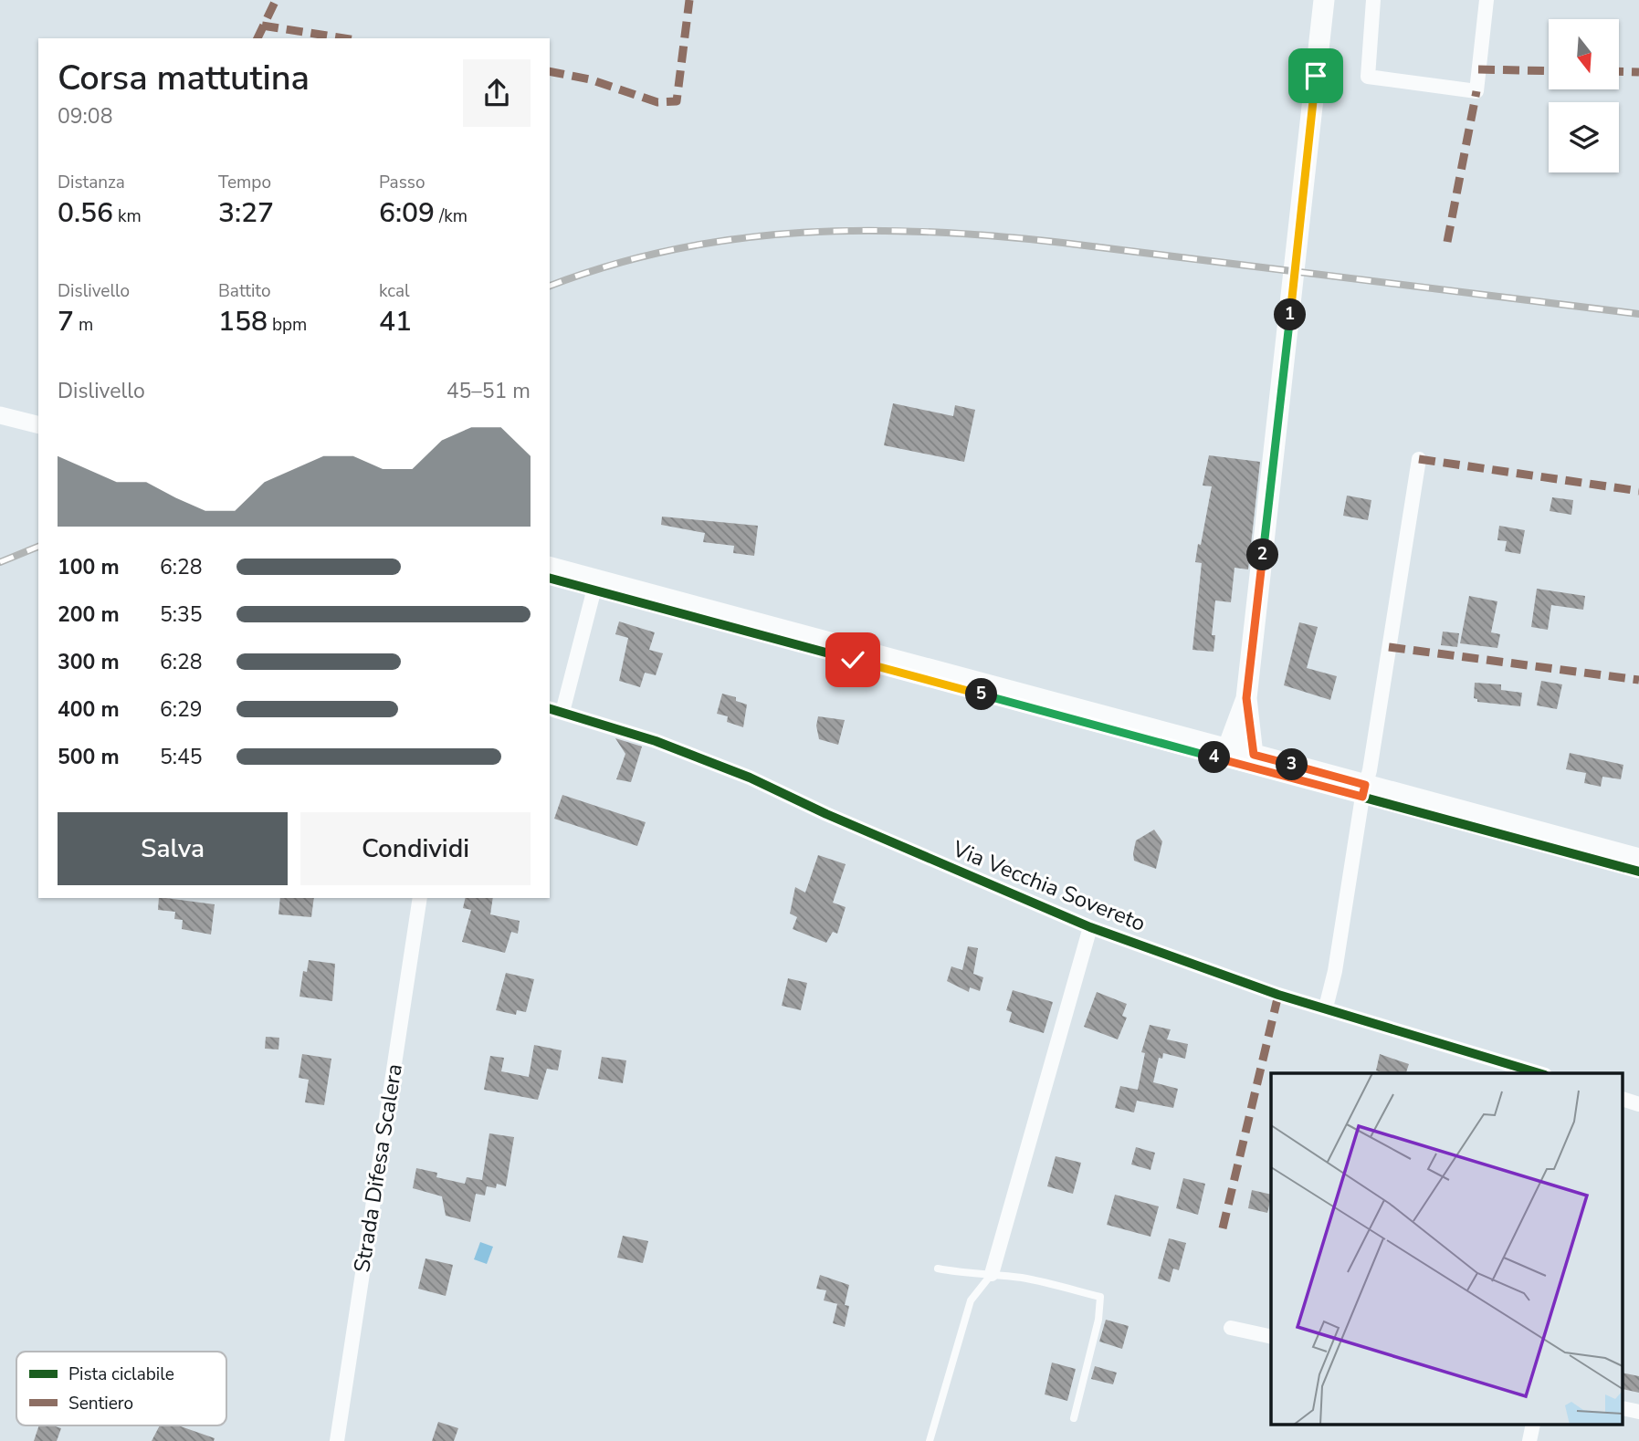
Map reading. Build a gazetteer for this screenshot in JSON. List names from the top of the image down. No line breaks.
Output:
{"streets":{"street":["Via Vecchia Sovereto","Strada Difesa Scalera"]},"legend":["Pista ciclabile","Sentiero"],"north":"bottom","page":{"heading":["Corsa mattutina","09:08"],"stats":[["Distanza","0.56 km"],["Tempo","3:27"],["Passo","6:09 /km"],["Dislivello","7 m"],["Battito","158 bpm"],["kcal","41"]],"pins":["1","2","5","4","3"],"chart":["Dislivello","45–51 m"],"list":[{"name":"100 m","note":"6:28"},{"name":"200 m","note":"5:35"},{"name":"300 m","note":"6:28"},{"name":"400 m","note":"6:29"},{"name":"500 m","note":"5:45"}],"buttons":["Salva","Condividi"]}}
